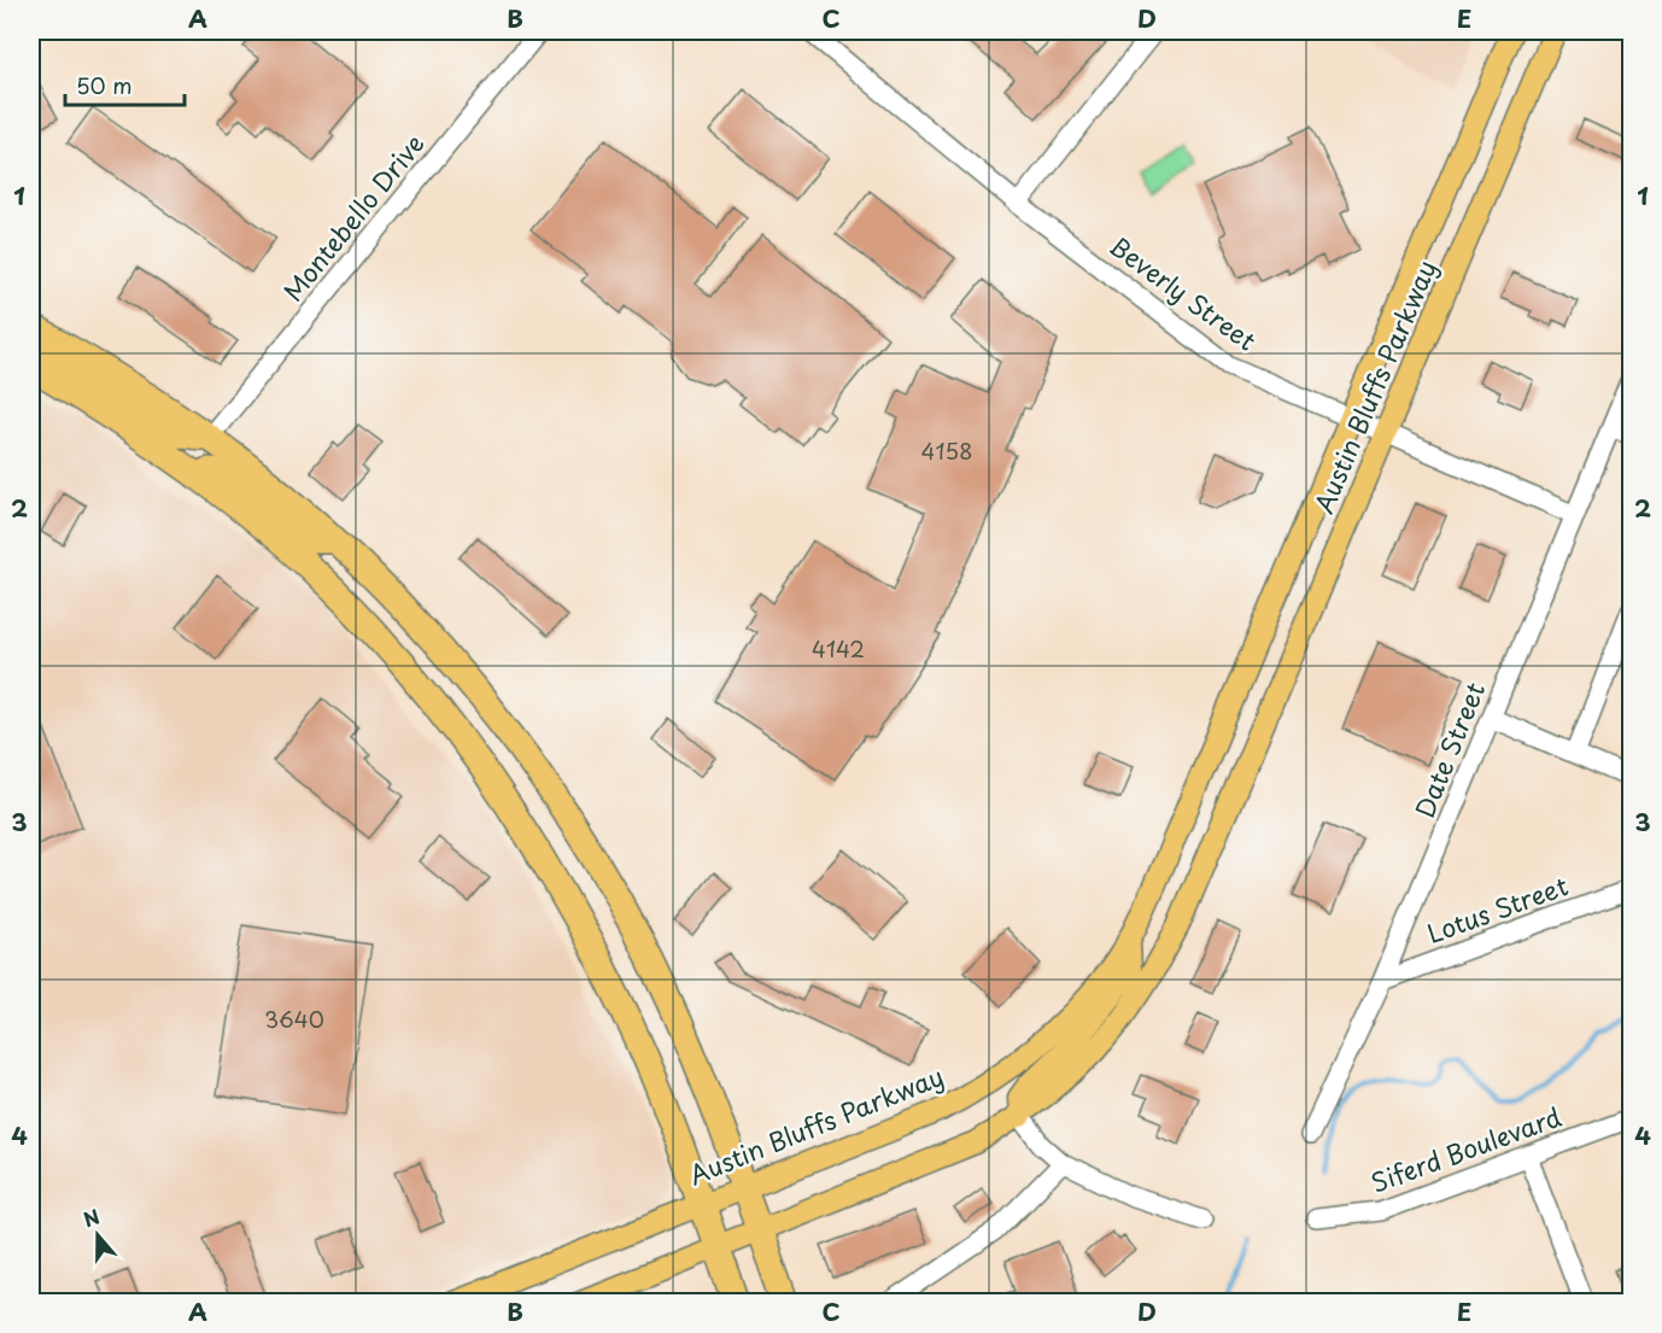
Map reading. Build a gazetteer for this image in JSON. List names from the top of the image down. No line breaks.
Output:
{"streets":{"main road":["Austin Bluffs Parkway"],"street":["Montebello Drive","Beverly Street","Date Street","Lotus Street","Siferd Boulevard"]},"crossings":[["Beverly Street","Austin Bluffs Parkway"],["Beverly Street","Date Street"],["Date Street","Lotus Street"]],"house_numbers":["4158","4142","3640"],"scale_bar":"50 m","north":"top","grid":{"columns":["A","B","C","D","E"],"rows":["1","2","3","4"]}}
